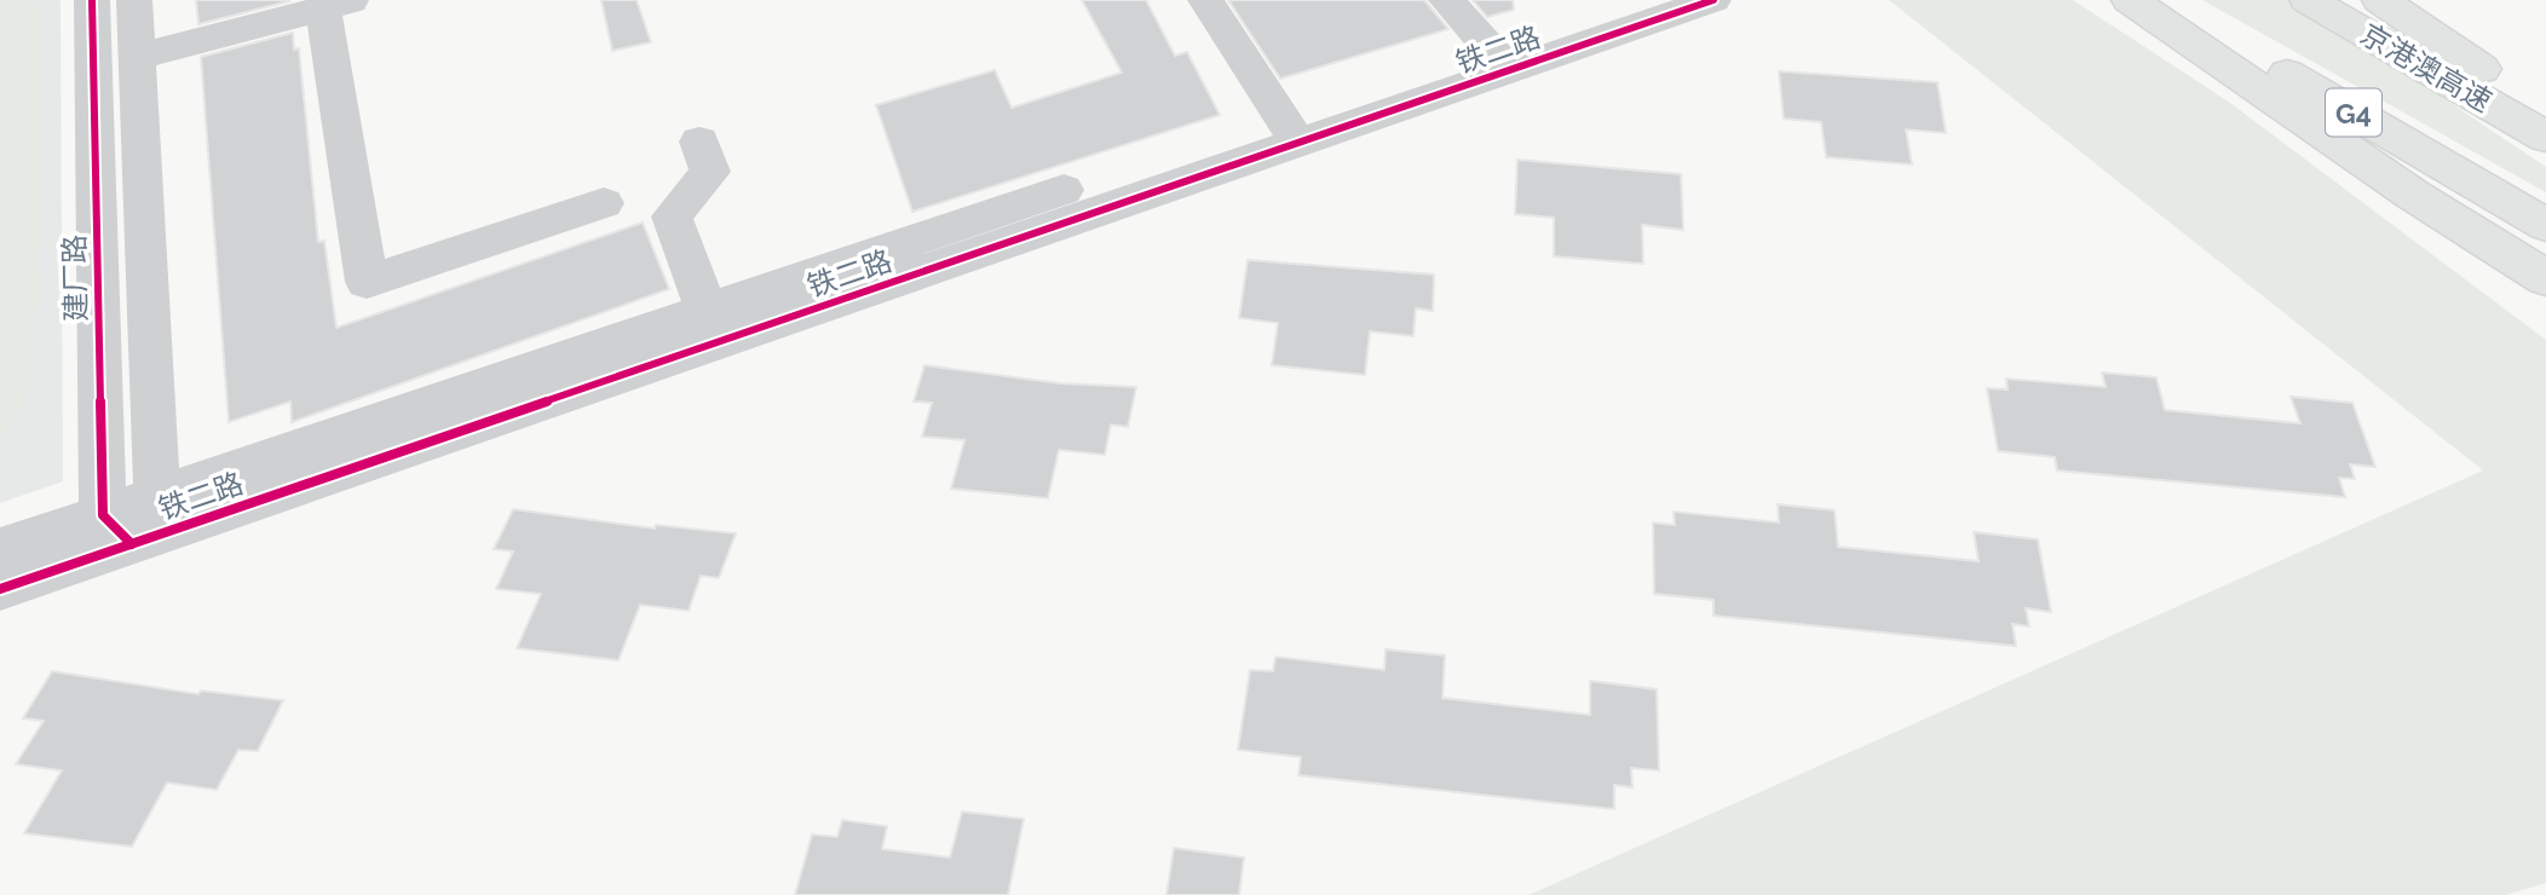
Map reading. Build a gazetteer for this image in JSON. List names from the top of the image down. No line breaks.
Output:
{"streets":{"highway":["京港澳高速","G4"],"street":["铁二路","建厂路"]},"crossings":[["铁二路","建厂路"]]}
